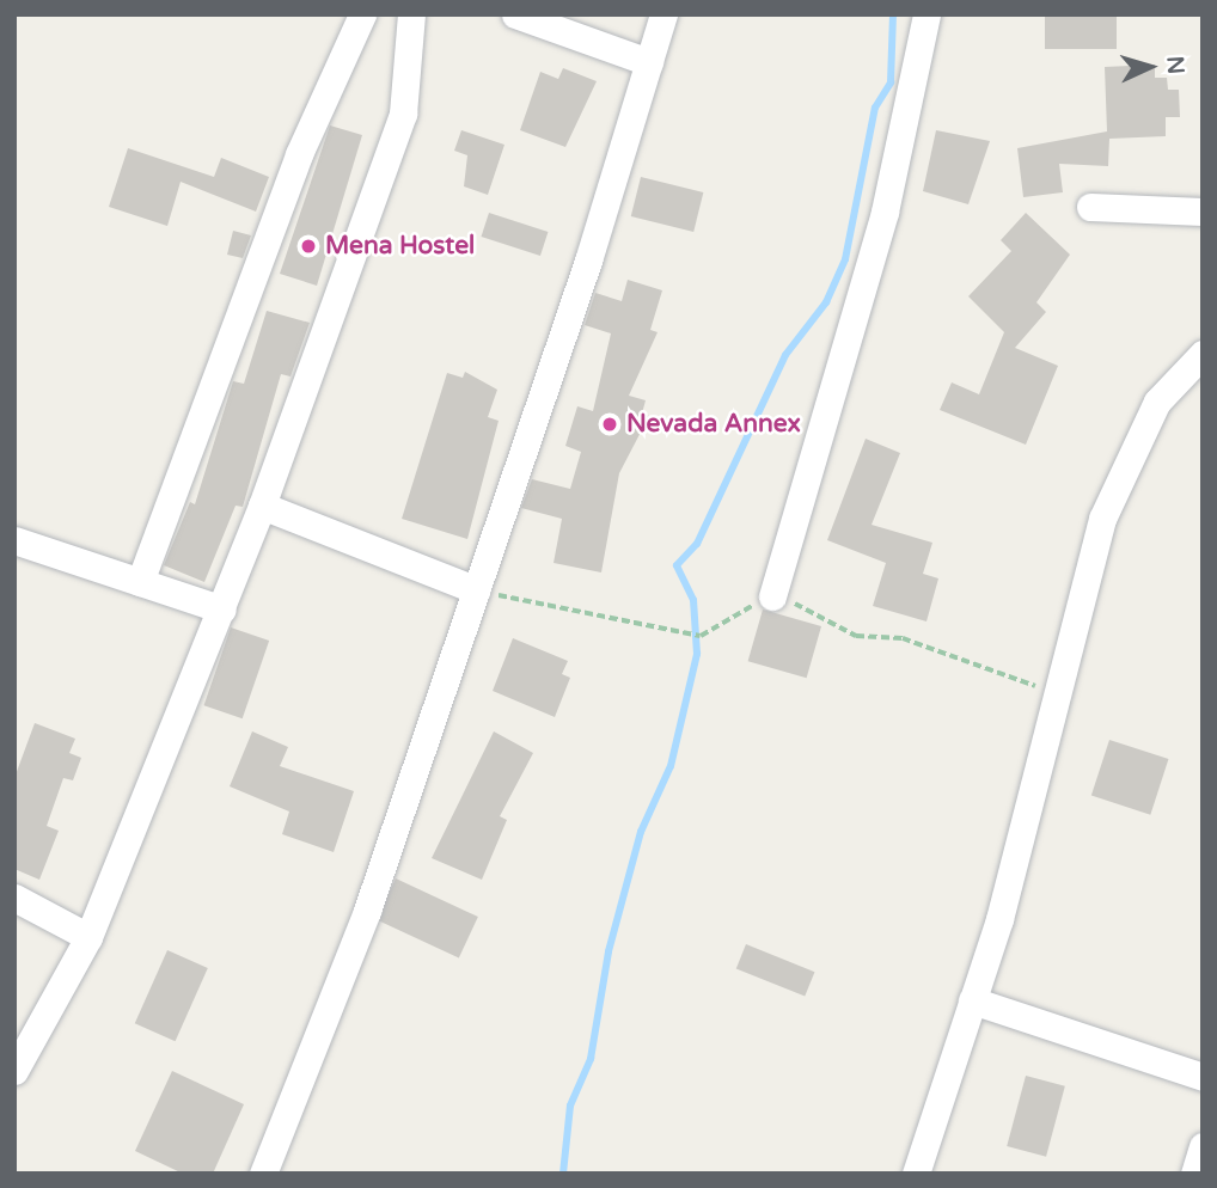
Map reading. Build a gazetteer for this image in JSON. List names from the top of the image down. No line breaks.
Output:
{"places":["Mena Hostel","Nevada Annex"],"north":"right"}
